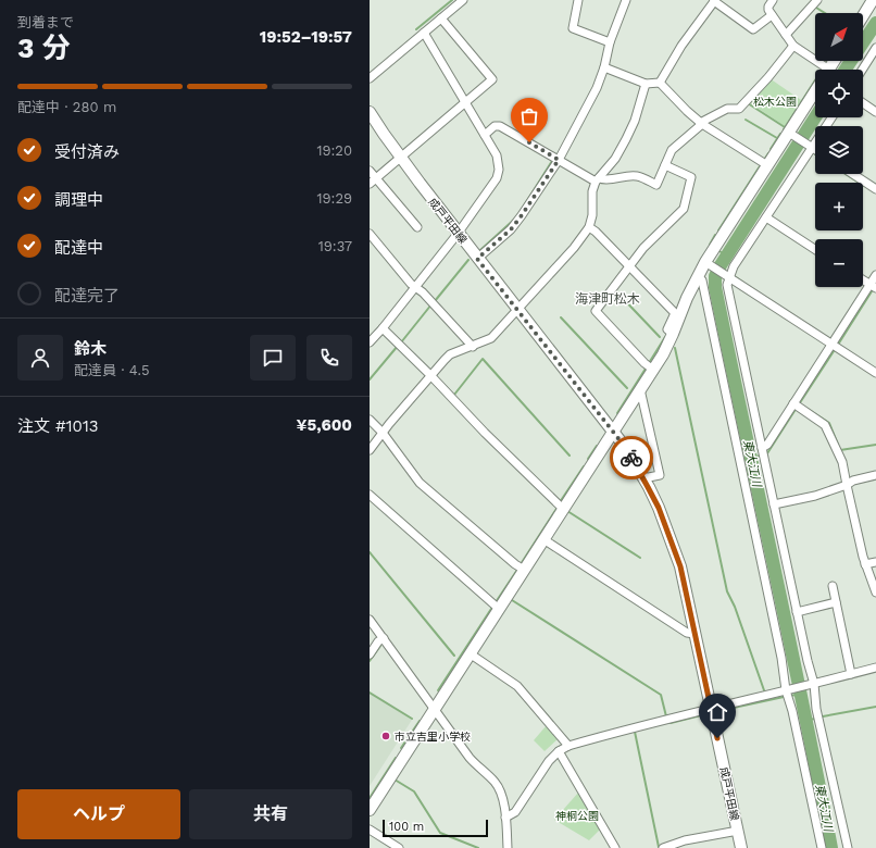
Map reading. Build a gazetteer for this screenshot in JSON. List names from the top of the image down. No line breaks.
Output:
{"streets":{"street":["成戸平田線"]},"districts":["海津町松木"],"water":["東大江川"],"parks":["松木公園","神桐公園"],"places":["市立吉里小学校"],"scale_bar":"100 m","north":"top right","page":{"heading":["3 分","到着まで","19:52–19:57"],"panel":["鈴木","配達員 · 4.5","注文 #1013","¥5,600"],"map_buttons":["+","−"],"bar":"配達中 · 280 m","list":[["受付済み","19:20"],["調理中","19:29"],["配達中","19:37"],"配達完了"],"buttons":["ヘルプ","共有"],"scale":"100 m"}}
